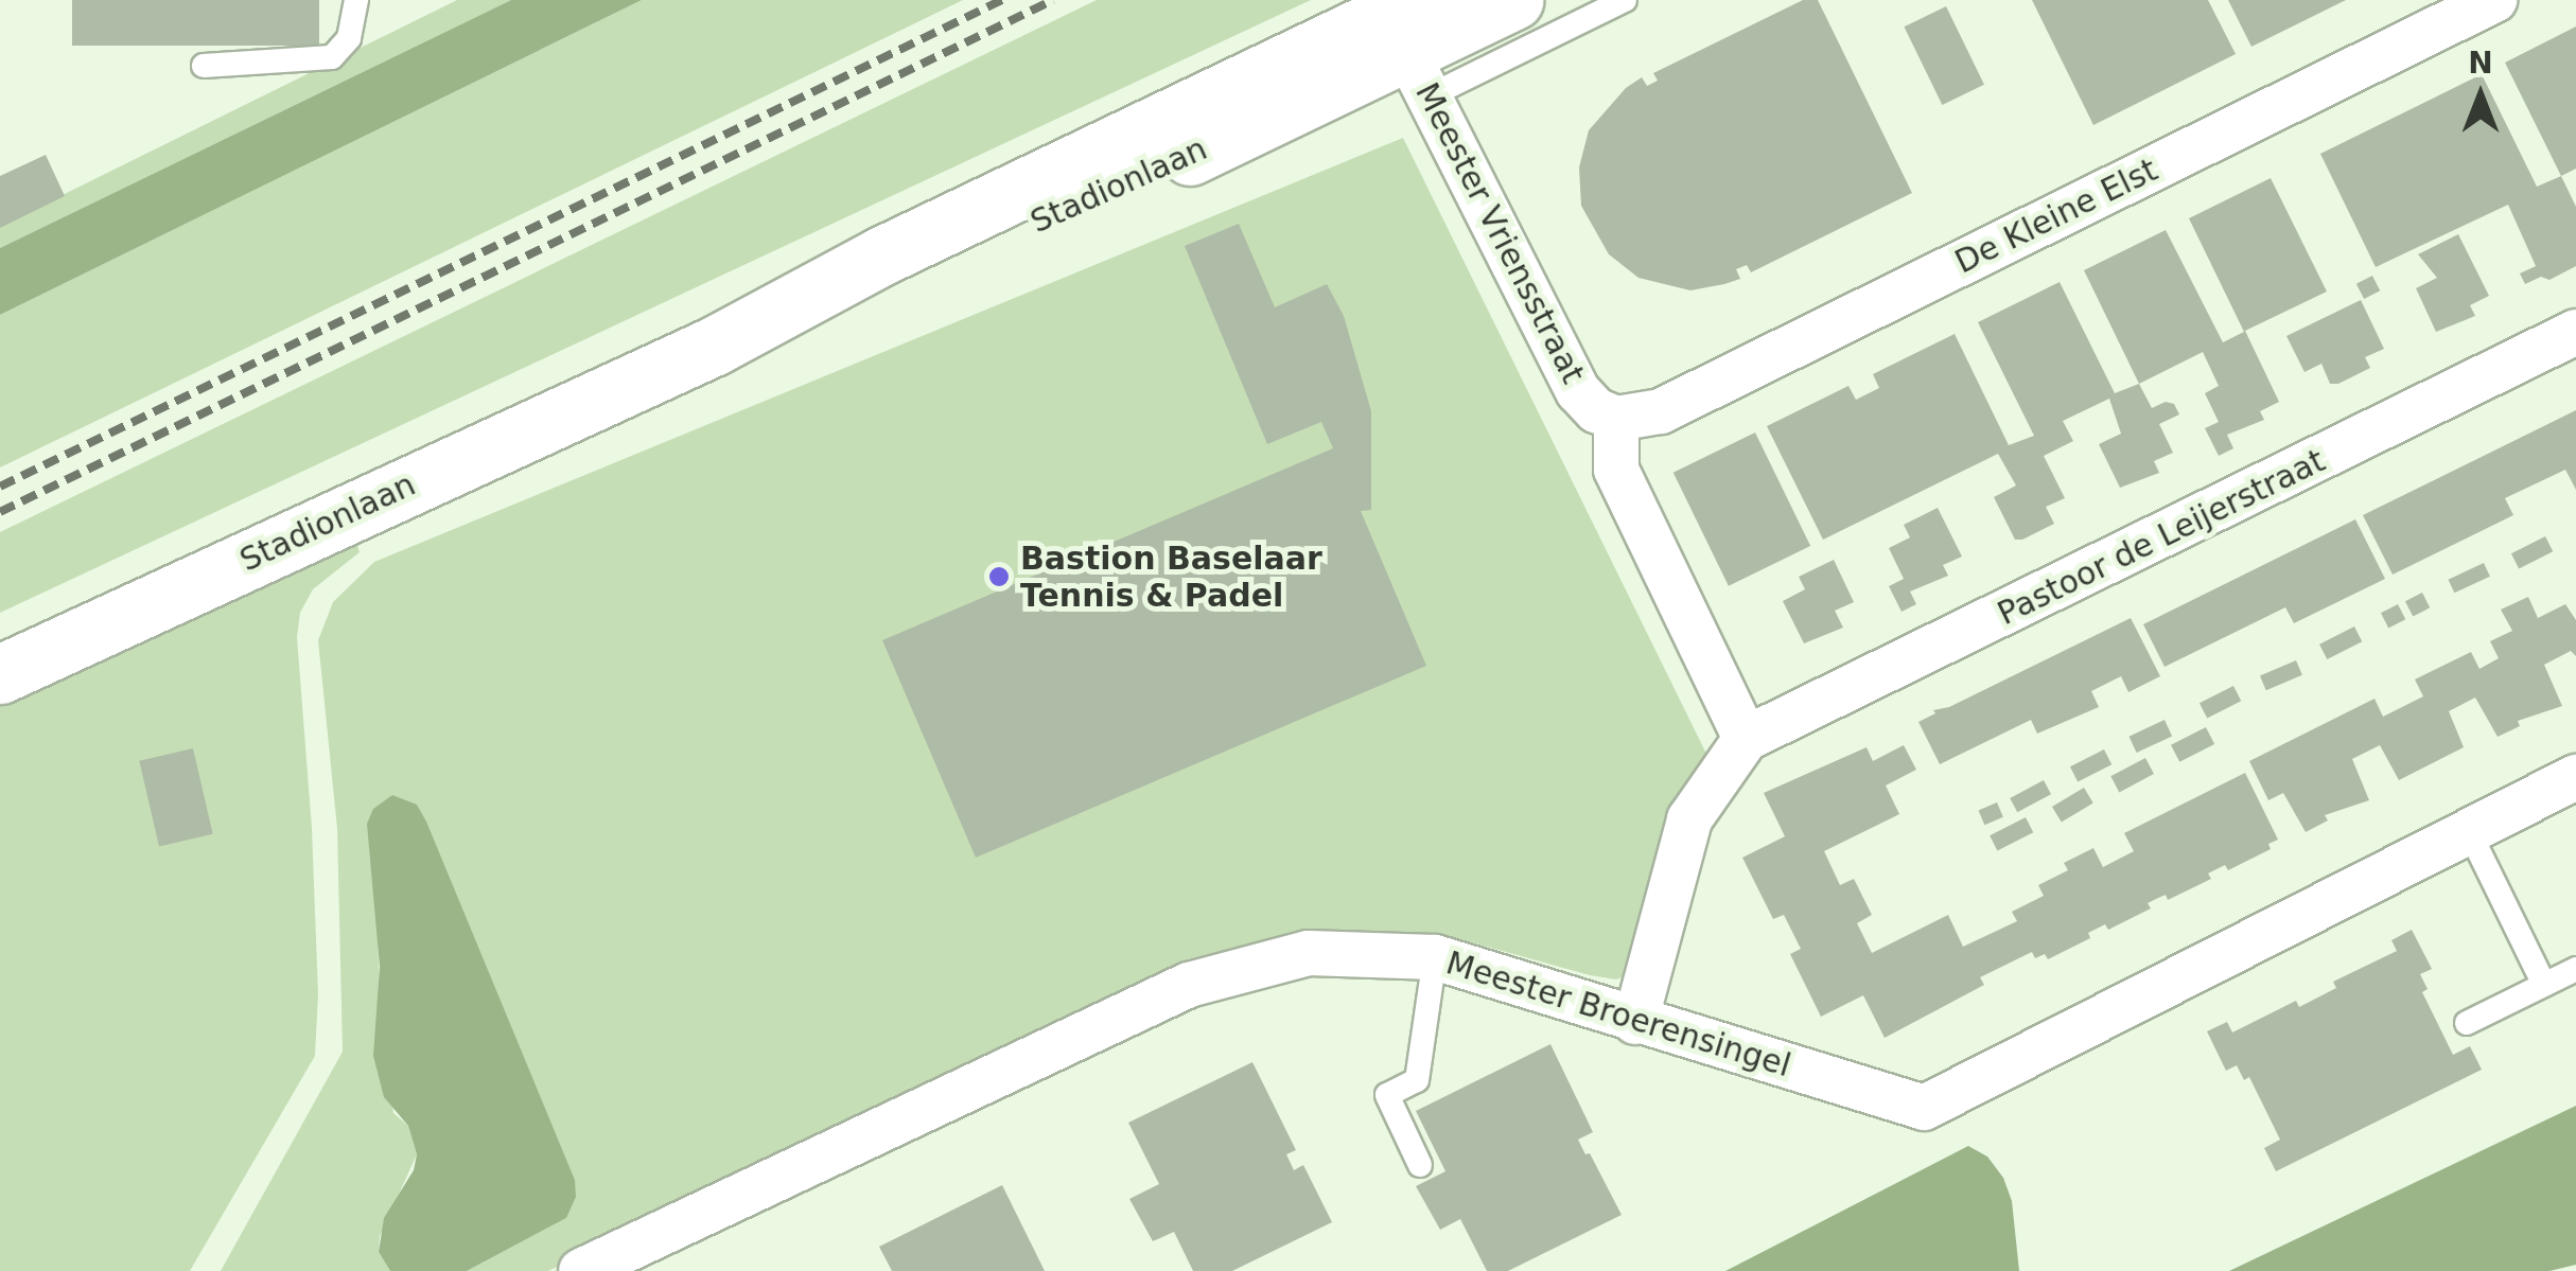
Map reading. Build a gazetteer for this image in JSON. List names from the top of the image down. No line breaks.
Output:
{"streets":{"main road":["Stadionlaan"],"street":["De Kleine Elst","Meester Vriensstraat","Pastoor de Leijerstraat","Meester Broerensingel"]},"crossings":[["Stadionlaan","Meester Vriensstraat"],["De Kleine Elst","Meester Vriensstraat"]],"places":["Bastion Baselaar Tennis & Padel"],"north":"top"}
